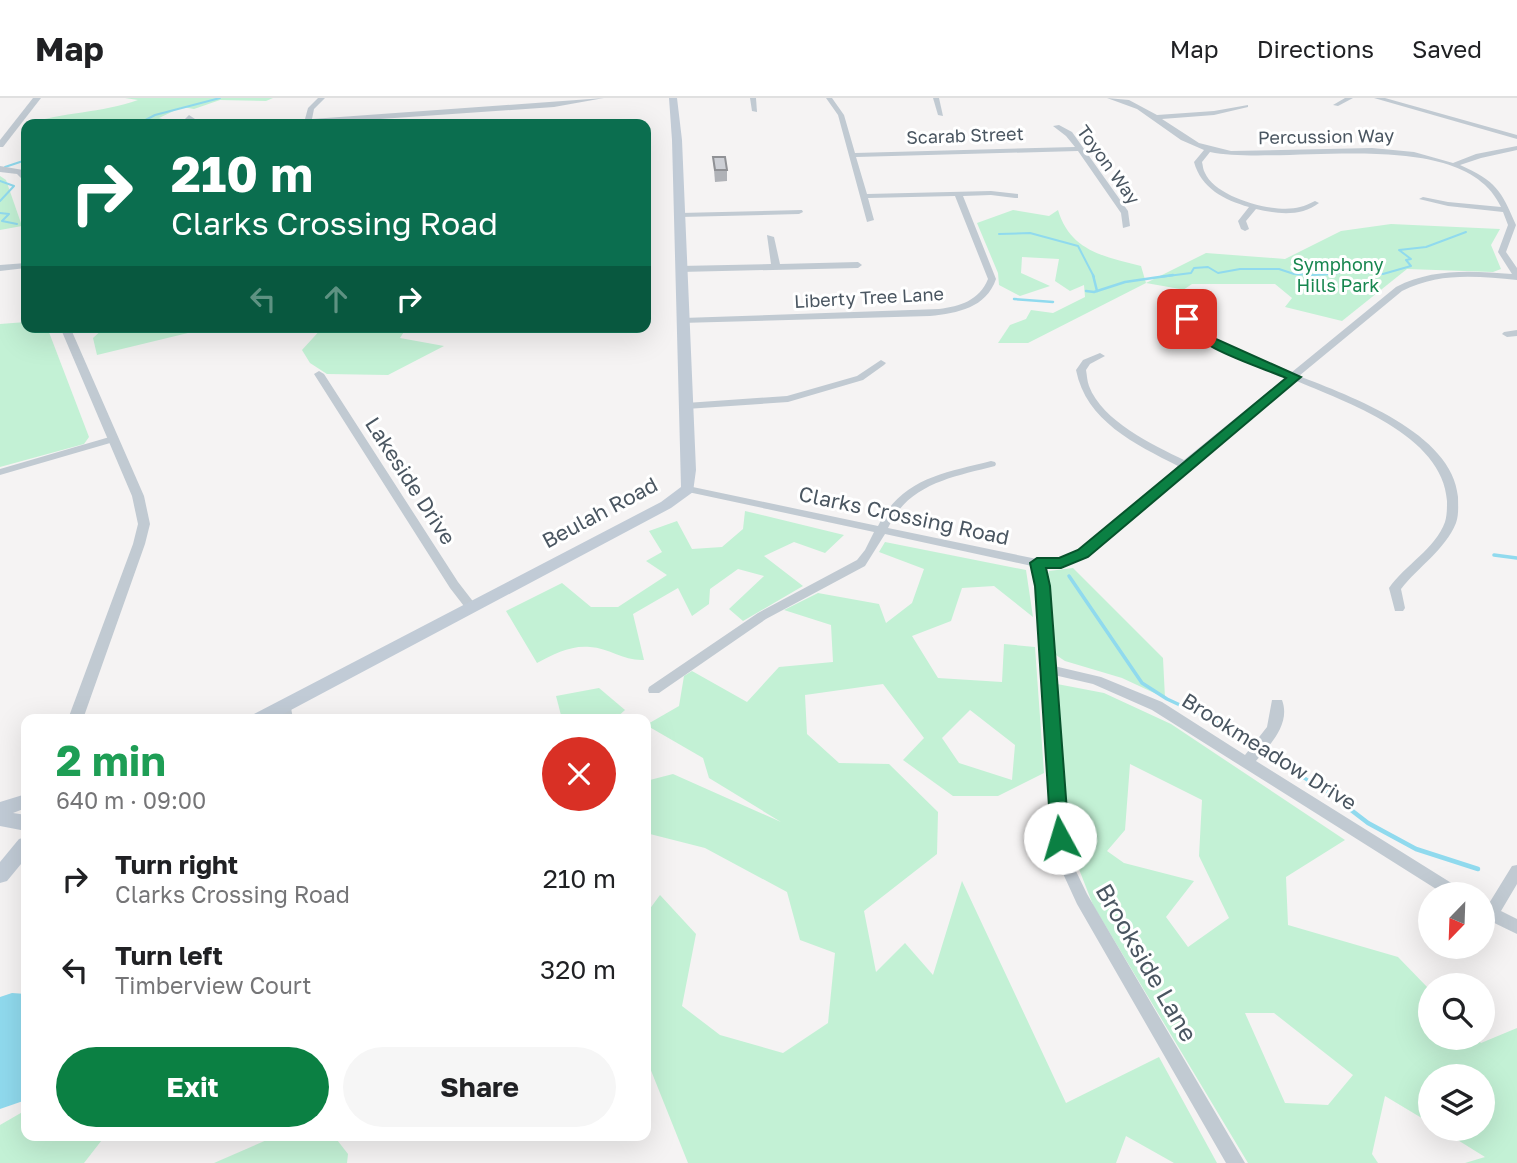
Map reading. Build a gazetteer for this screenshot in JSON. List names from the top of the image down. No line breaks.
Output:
{"streets":{"main road":["Beulah Road"],"street":["Scarab Street","Percussion Way","Toyon Way","Liberty Tree Lane","Lakeside Drive","Clarks Crossing Road","Brookmeadow Drive","Brookside Lane"]},"crossings":[["Scarab Street","Toyon Way"],["Liberty Tree Lane","Beulah Road"],["Lakeside Drive","Beulah Road"],["Beulah Road","Clarks Crossing Road"],["Clarks Crossing Road","Brookside Lane"],["Brookmeadow Drive","Brookside Lane"]],"parks":["Symphony Hills Park"],"north":"bottom left","page":{"header":"Map","nav":["Map","Directions","Saved"],"turn":["210 m","Clarks Crossing Road"],"heading":["2 min","640 m · 09:00"],"list":[{"name":"Turn right","note":"Clarks Crossing Road","value":"210 m"},{"name":"Turn left","note":"Timberview Court","value":"320 m"}],"buttons":["Exit","Share"]}}
